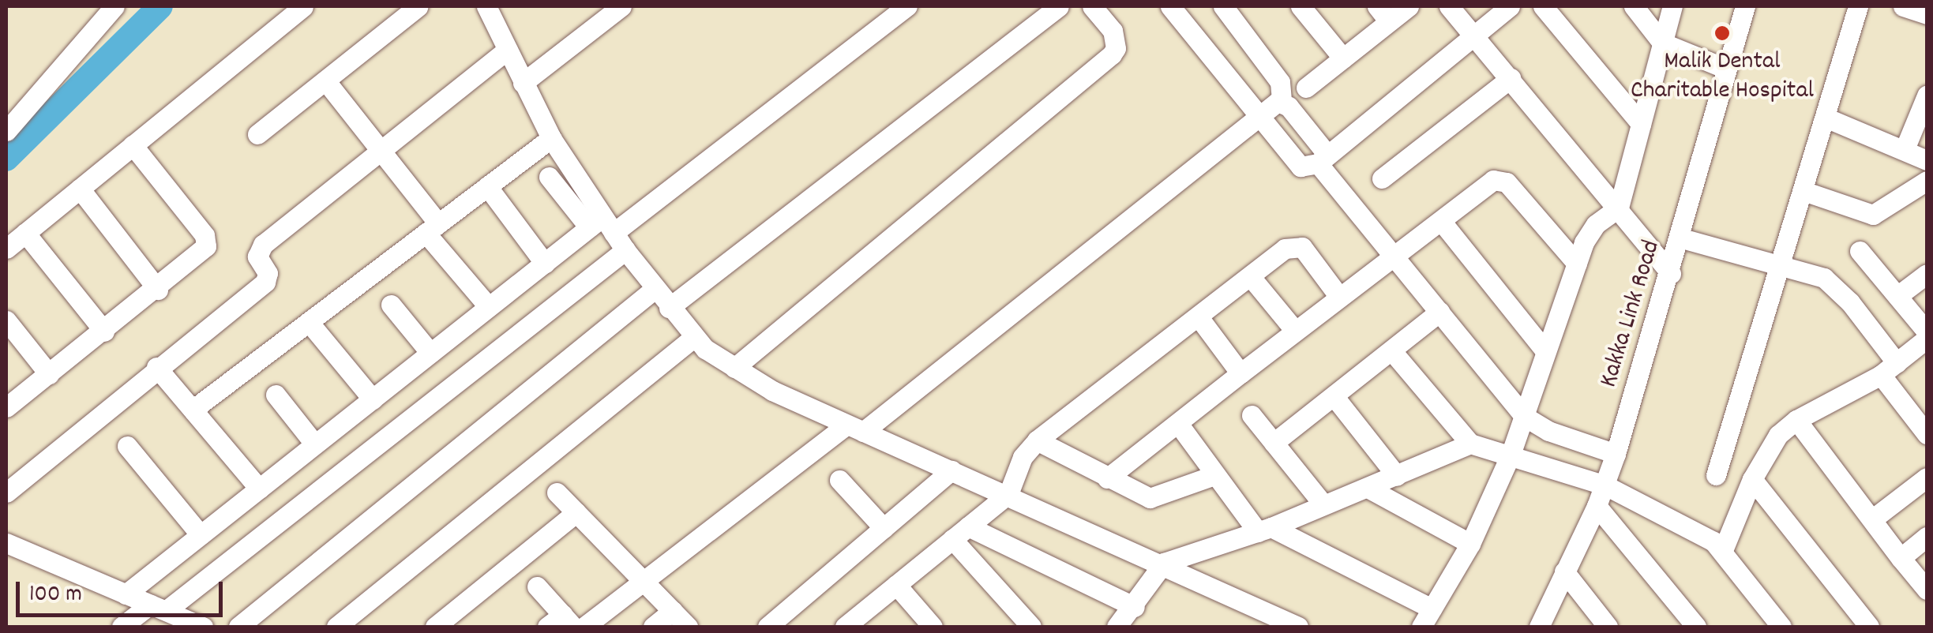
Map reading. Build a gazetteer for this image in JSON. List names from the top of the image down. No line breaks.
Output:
{"streets":{"street":["Kakka Link Road"]},"places":["Malik Dental Charitable Hospital"],"scale_bar":"100 m"}
